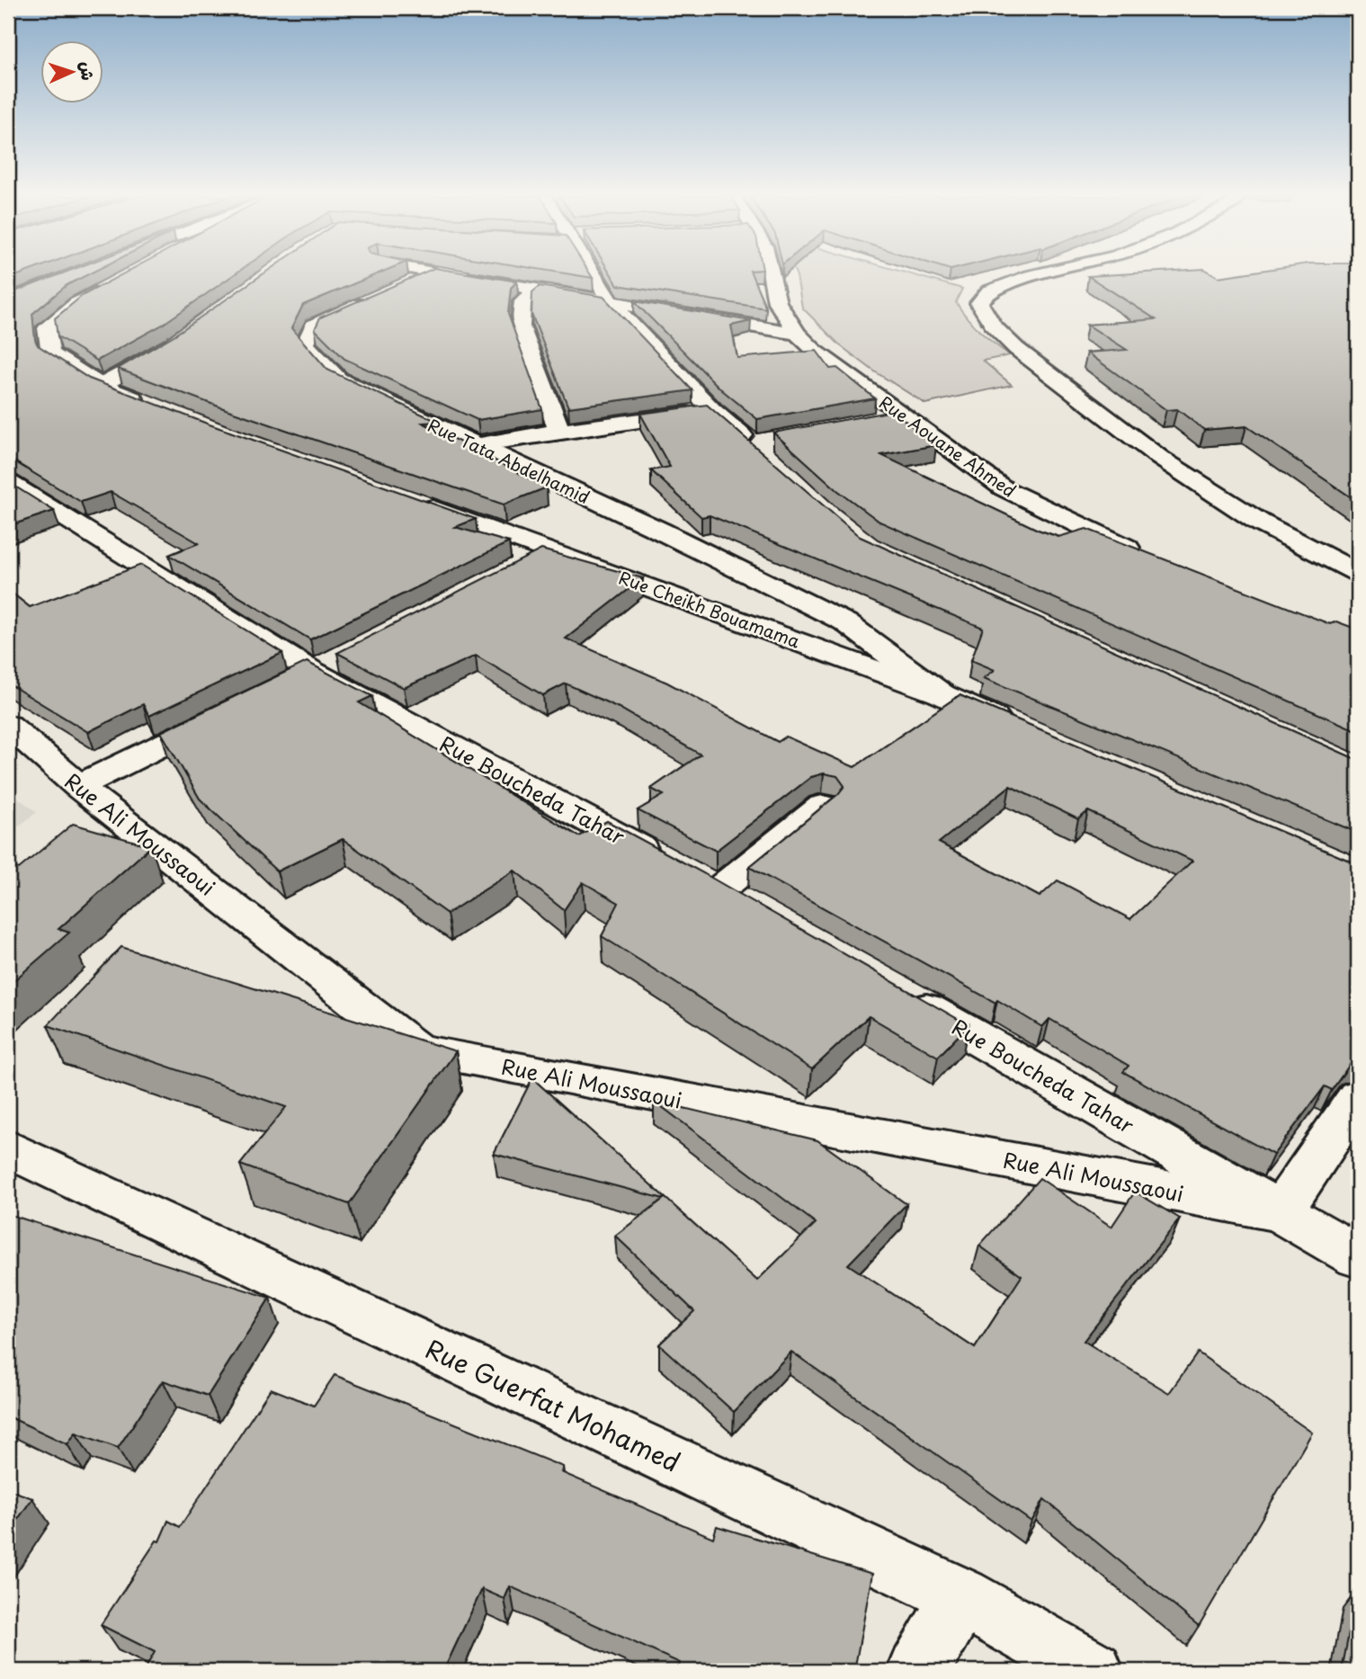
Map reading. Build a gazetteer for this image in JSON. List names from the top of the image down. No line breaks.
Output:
{"streets":{"street":["Rue Aouane Ahmed","Rue Tata Abdelhamid","Rue Cheikh Bouamama","Rue Boucheda Tahar","Rue Ali Moussaoui","Rue Guerfat Mohamed"]},"crossings":[["Rue Tata Abdelhamid","Rue Cheikh Bouamama"],["Rue Boucheda Tahar","Rue Ali Moussaoui"]],"north":"right"}
